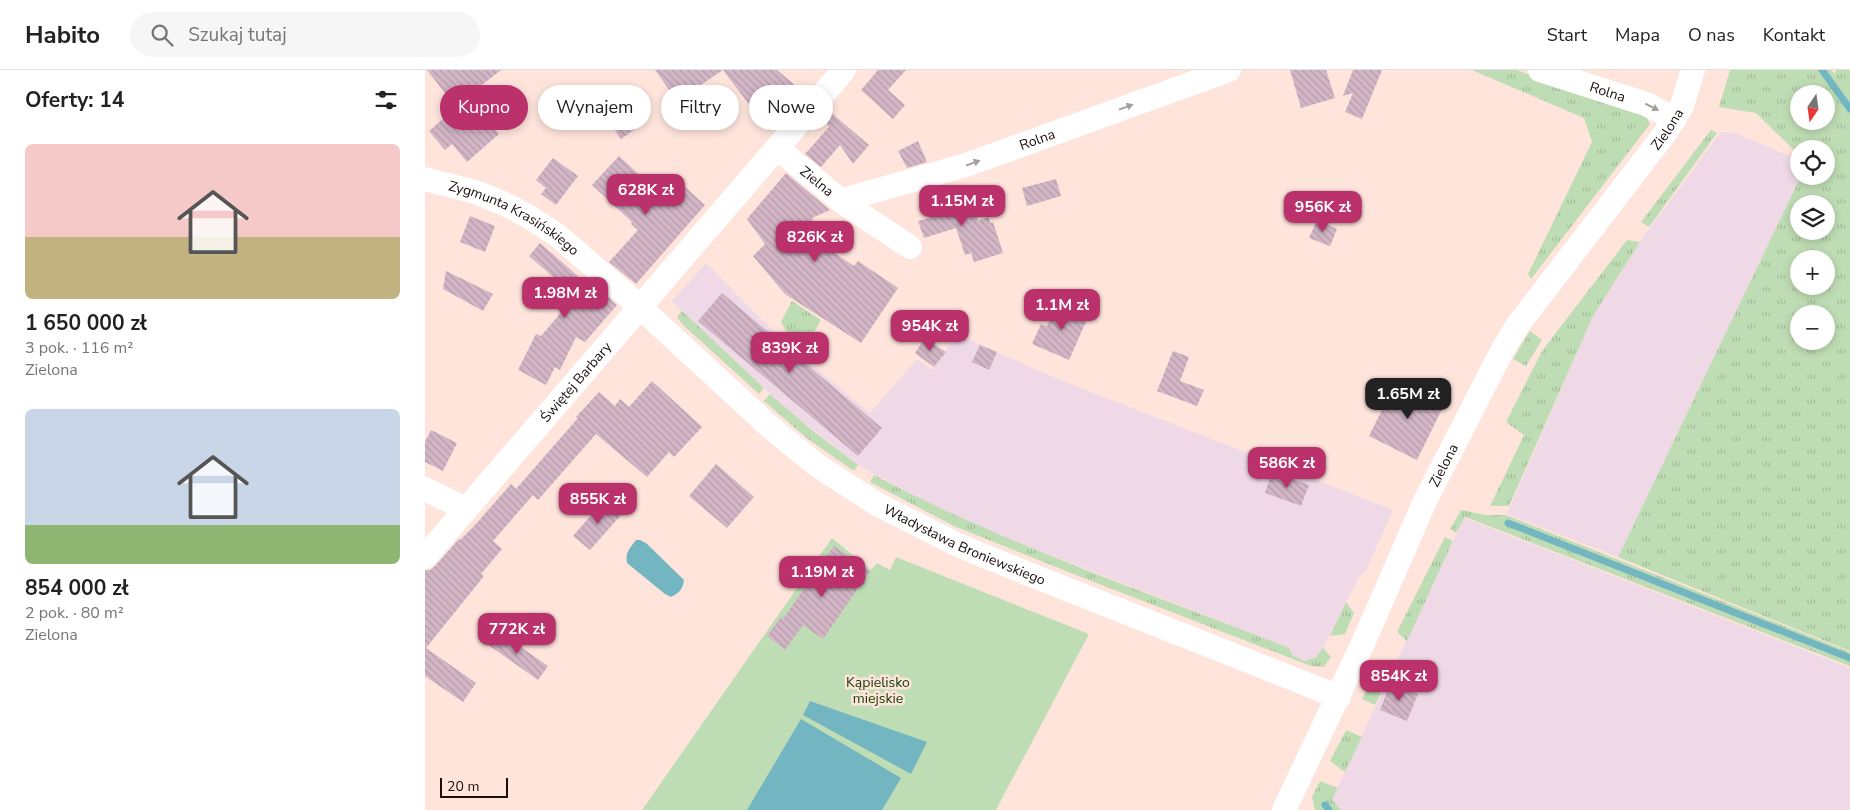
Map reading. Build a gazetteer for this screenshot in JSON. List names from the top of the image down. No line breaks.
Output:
{"streets":{"street":["Rolna","Zielona","Zielna","Zygmunta Krasińskiego","Świętej Barbary","Władysława Broniewskiego"]},"crossings":[["Rolna","Zielona"],["Rolna","Zielna"],["Zielona","Władysława Broniewskiego"],["Zielna","Świętej Barbary"],["Zygmunta Krasińskiego","Świętej Barbary"],["Zygmunta Krasińskiego","Władysława Broniewskiego"],["Świętej Barbary","Władysława Broniewskiego"]],"one_way":["Rolna"],"parks":["Kąpielisko miejskie"],"scale_bar":"20 m","north":"bottom","page":{"header":"Habito","search":"Szukaj tutaj","nav":["Start","Mapa","O nas","Kontakt"],"heading":"Oferty: 14","map_buttons":["+","−"],"chip":["Kupno","Wynajem","Filtry","Nowe"],"list":[{"name":"1 650 000 zł","note":"3 pok. · 116 m² · Zielona"},{"name":"854 000 zł","note":"2 pok. · 80 m² · Zielona"}],"price":["628K zł","1.15M zł","956K zł","826K zł","1.98M zł","1.1M zł","954K zł","839K zł","1.65M zł","586K zł","855K zł","1.19M zł","772K zł","854K zł"],"scale":"20 m"}}
